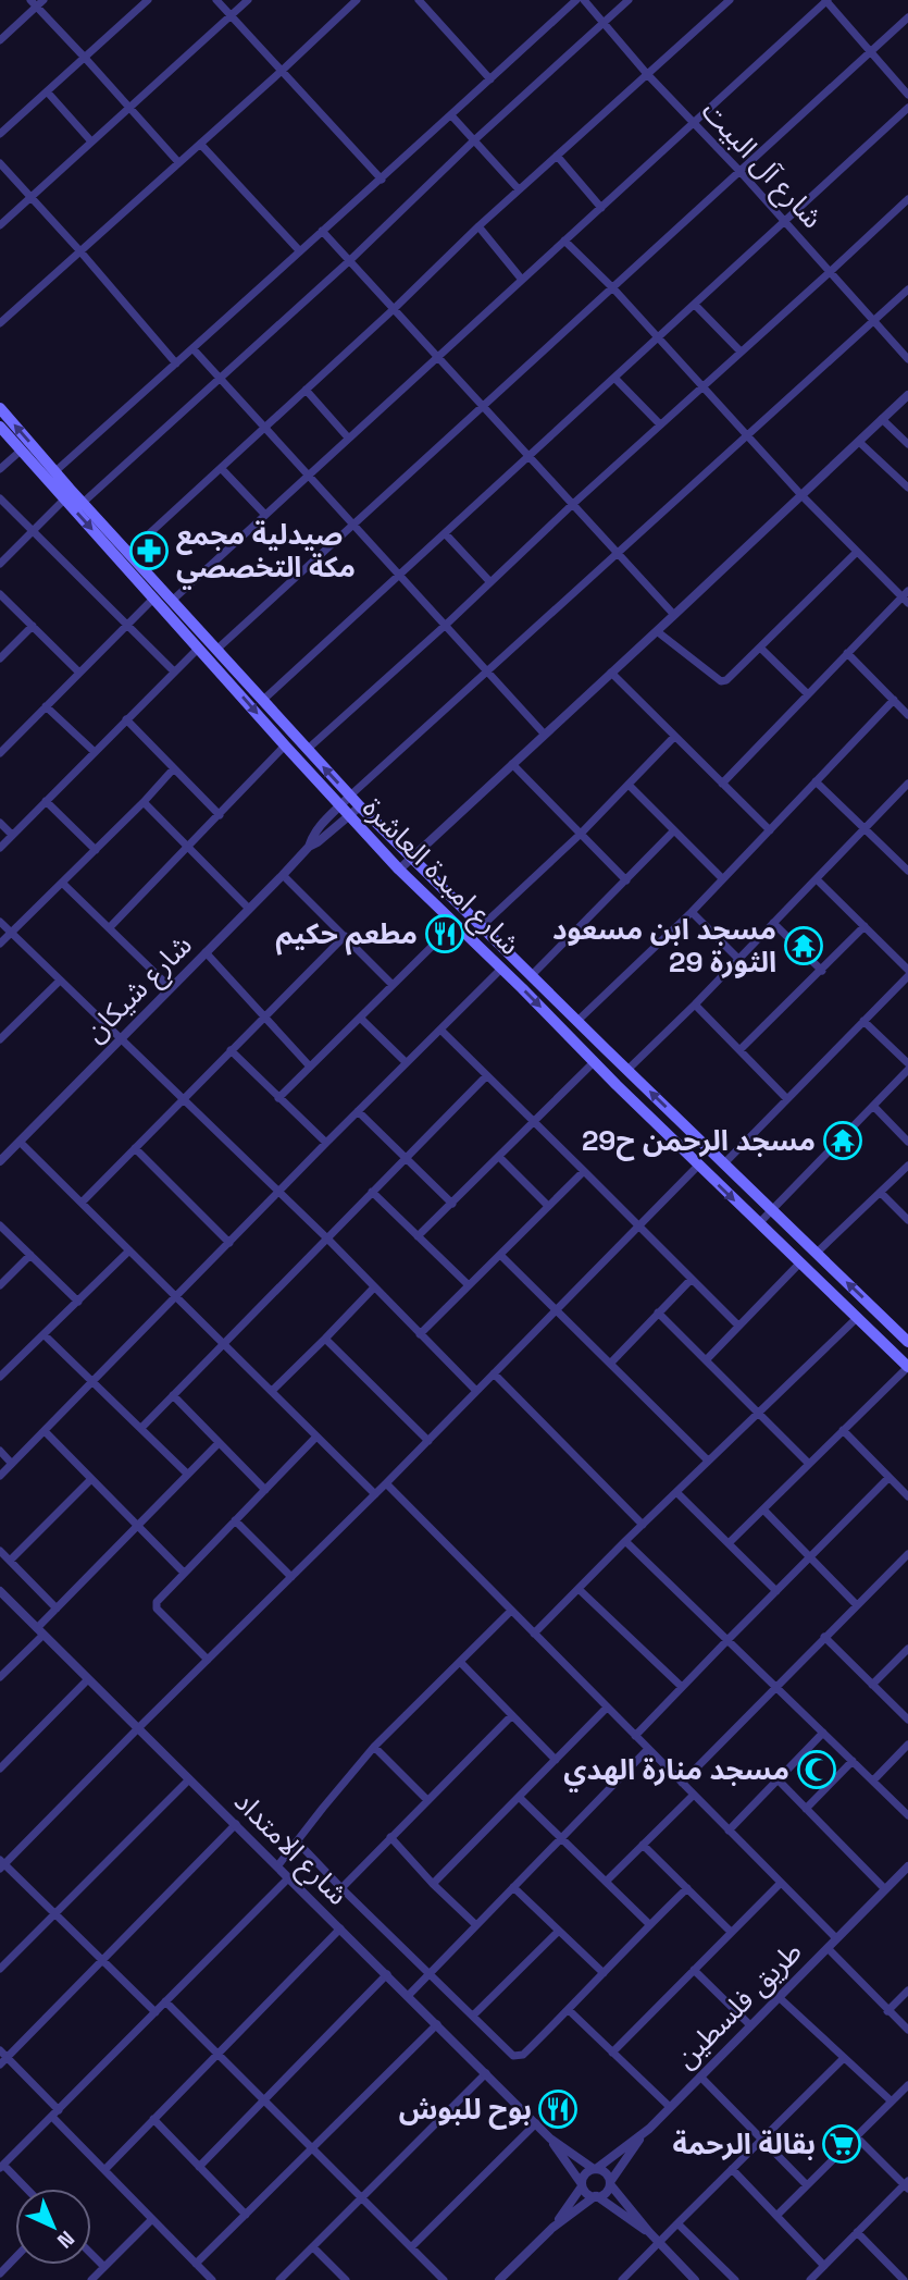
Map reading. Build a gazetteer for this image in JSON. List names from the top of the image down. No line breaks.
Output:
{"streets":{"main road":["شارع امبدة العاشرة"],"street":["شارع آل البيت","شارع شيكان","شارع الامتداد","طريق فلسطين"]},"crossings":[["شارع امبدة العاشرة","شارع شيكان"],["شارع الامتداد","طريق فلسطين"]],"places":{"pharmacy":["صيدلية مجمع مكة التخصصي"],"restaurant":["مطعم حكيم","بوح للبوش"],"temple":["مسجد ابن مسعود الثورة 29","مسجد الرحمن ح29"],"mosque":["مسجد منارة الهدي"],"supermarket":["بقالة الرحمة"]},"north":"bottom right"}
